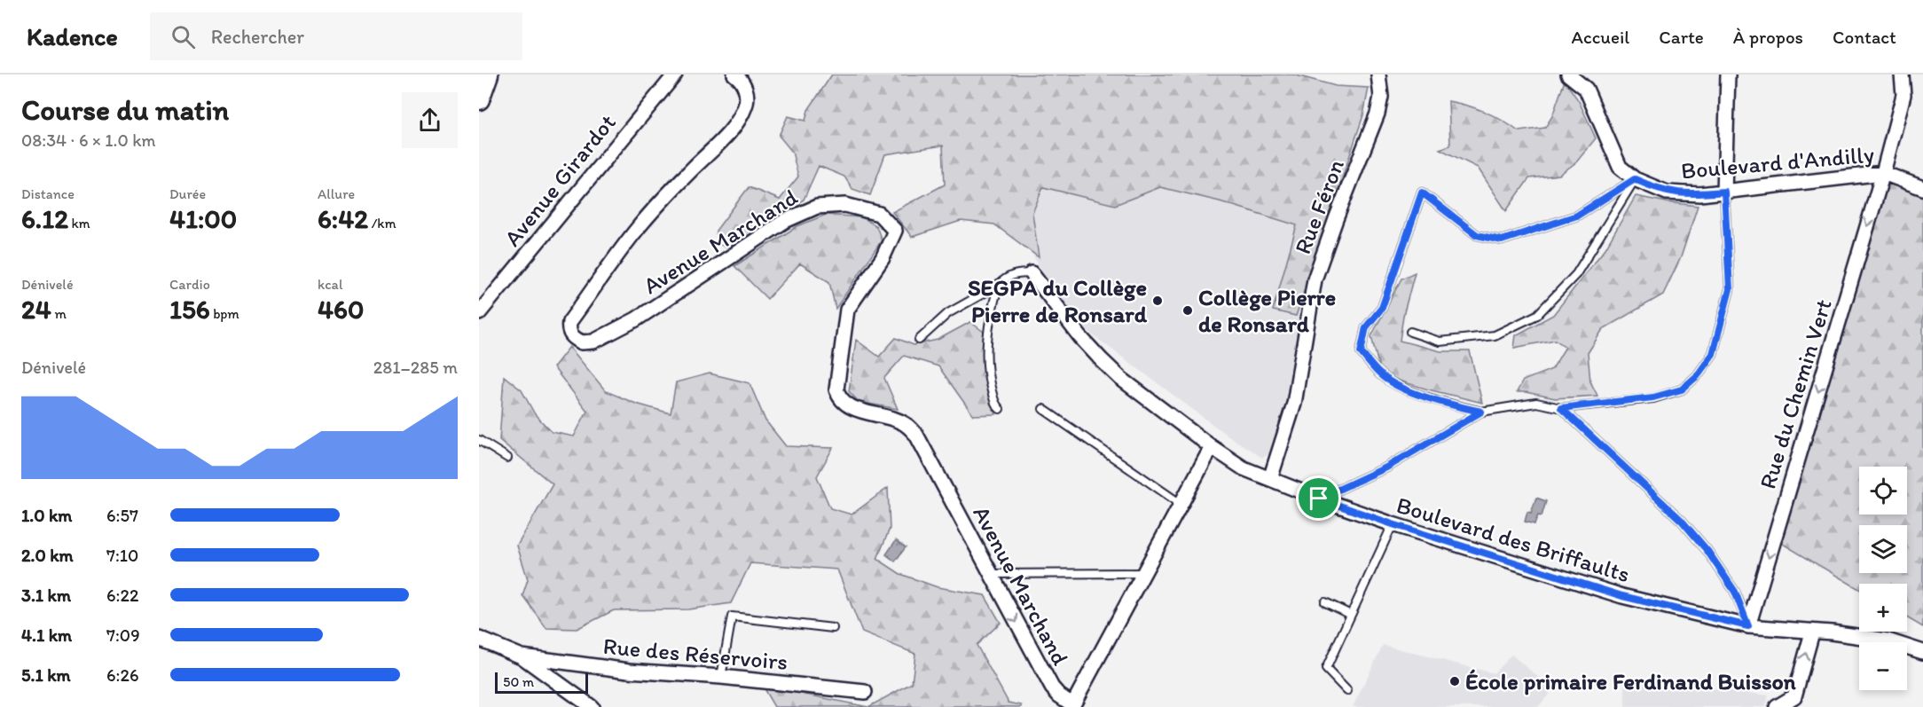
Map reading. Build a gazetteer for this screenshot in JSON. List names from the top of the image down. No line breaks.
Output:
{"streets":{"street":["Boulevard d'Andilly","Avenue Girardot","Rue Féron","Avenue Marchand","Rue du Chemin Vert","Boulevard des Briffaults","Rue des Réservoirs"]},"crossings":[["Boulevard d'Andilly","Rue du Chemin Vert"],["Rue Féron","Boulevard des Briffaults"],["Rue du Chemin Vert","Boulevard des Briffaults"]],"one_way":["Rue du Chemin Vert"],"places":["SEGPA du Collège Pierre de Ronsard","Collège Pierre de Ronsard","École primaire Ferdinand Buisson"],"scale_bar":"50 m","page":{"header":"Kadence","search":"Rechercher","nav":["Accueil","Carte","À propos","Contact"],"heading":["Course du matin","08:34 · 6 × 1.0 km"],"stats":[["Distance","6.12 km"],["Durée","41:00"],["Allure","6:42 /km"],["Dénivelé","24 m"],["Cardio","156 bpm"],["kcal","460"]],"chart":["Dénivelé","281–285 m"],"map_buttons":["+","−"],"list":[{"name":"1.0 km","note":"6:57"},{"name":"2.0 km","note":"7:10"},{"name":"3.1 km","note":"6:22"},{"name":"4.1 km","note":"7:09"},{"name":"5.1 km","note":"6:26"}],"scale":"50 m"}}
